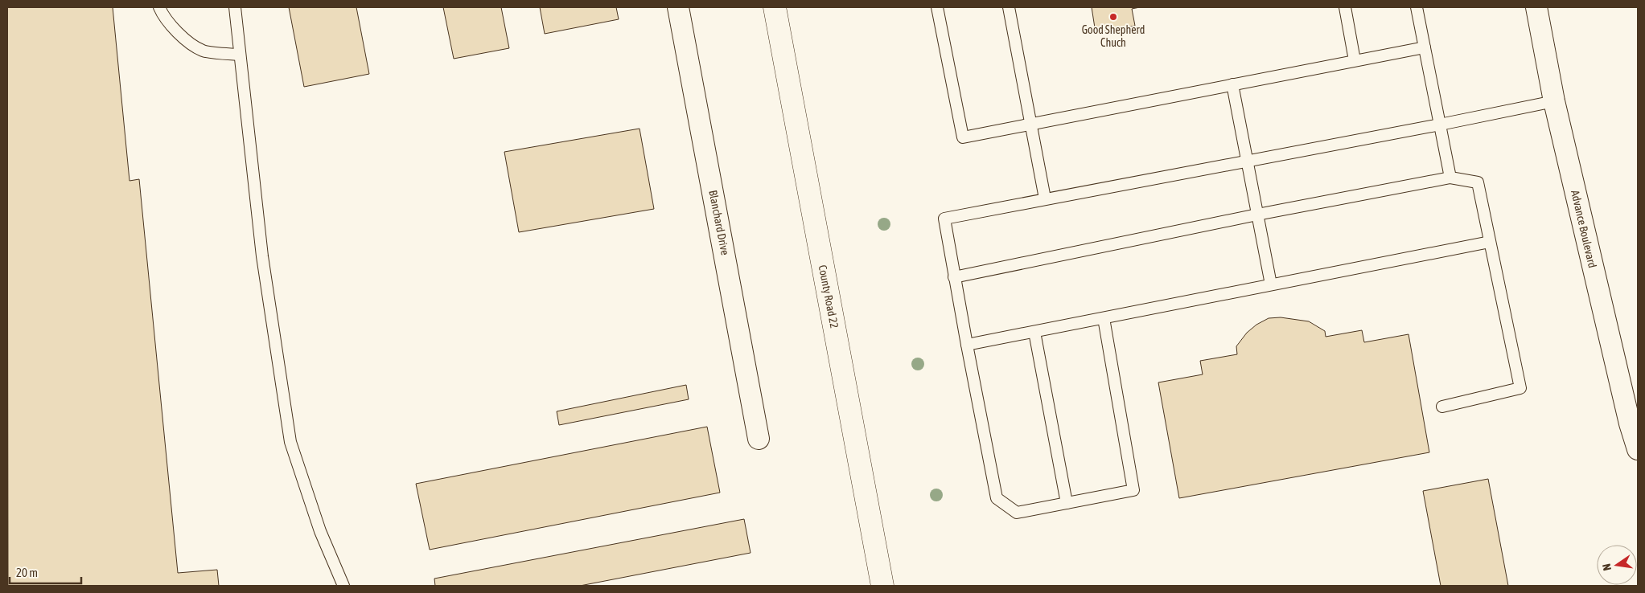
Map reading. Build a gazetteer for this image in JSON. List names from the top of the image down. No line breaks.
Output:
{"streets":{"main road":["County Road 22"],"street":["Blanchard Drive","Advance Boulevard"]},"places":["Good Shepherd Chuch"],"scale_bar":"20 m","north":"left"}
